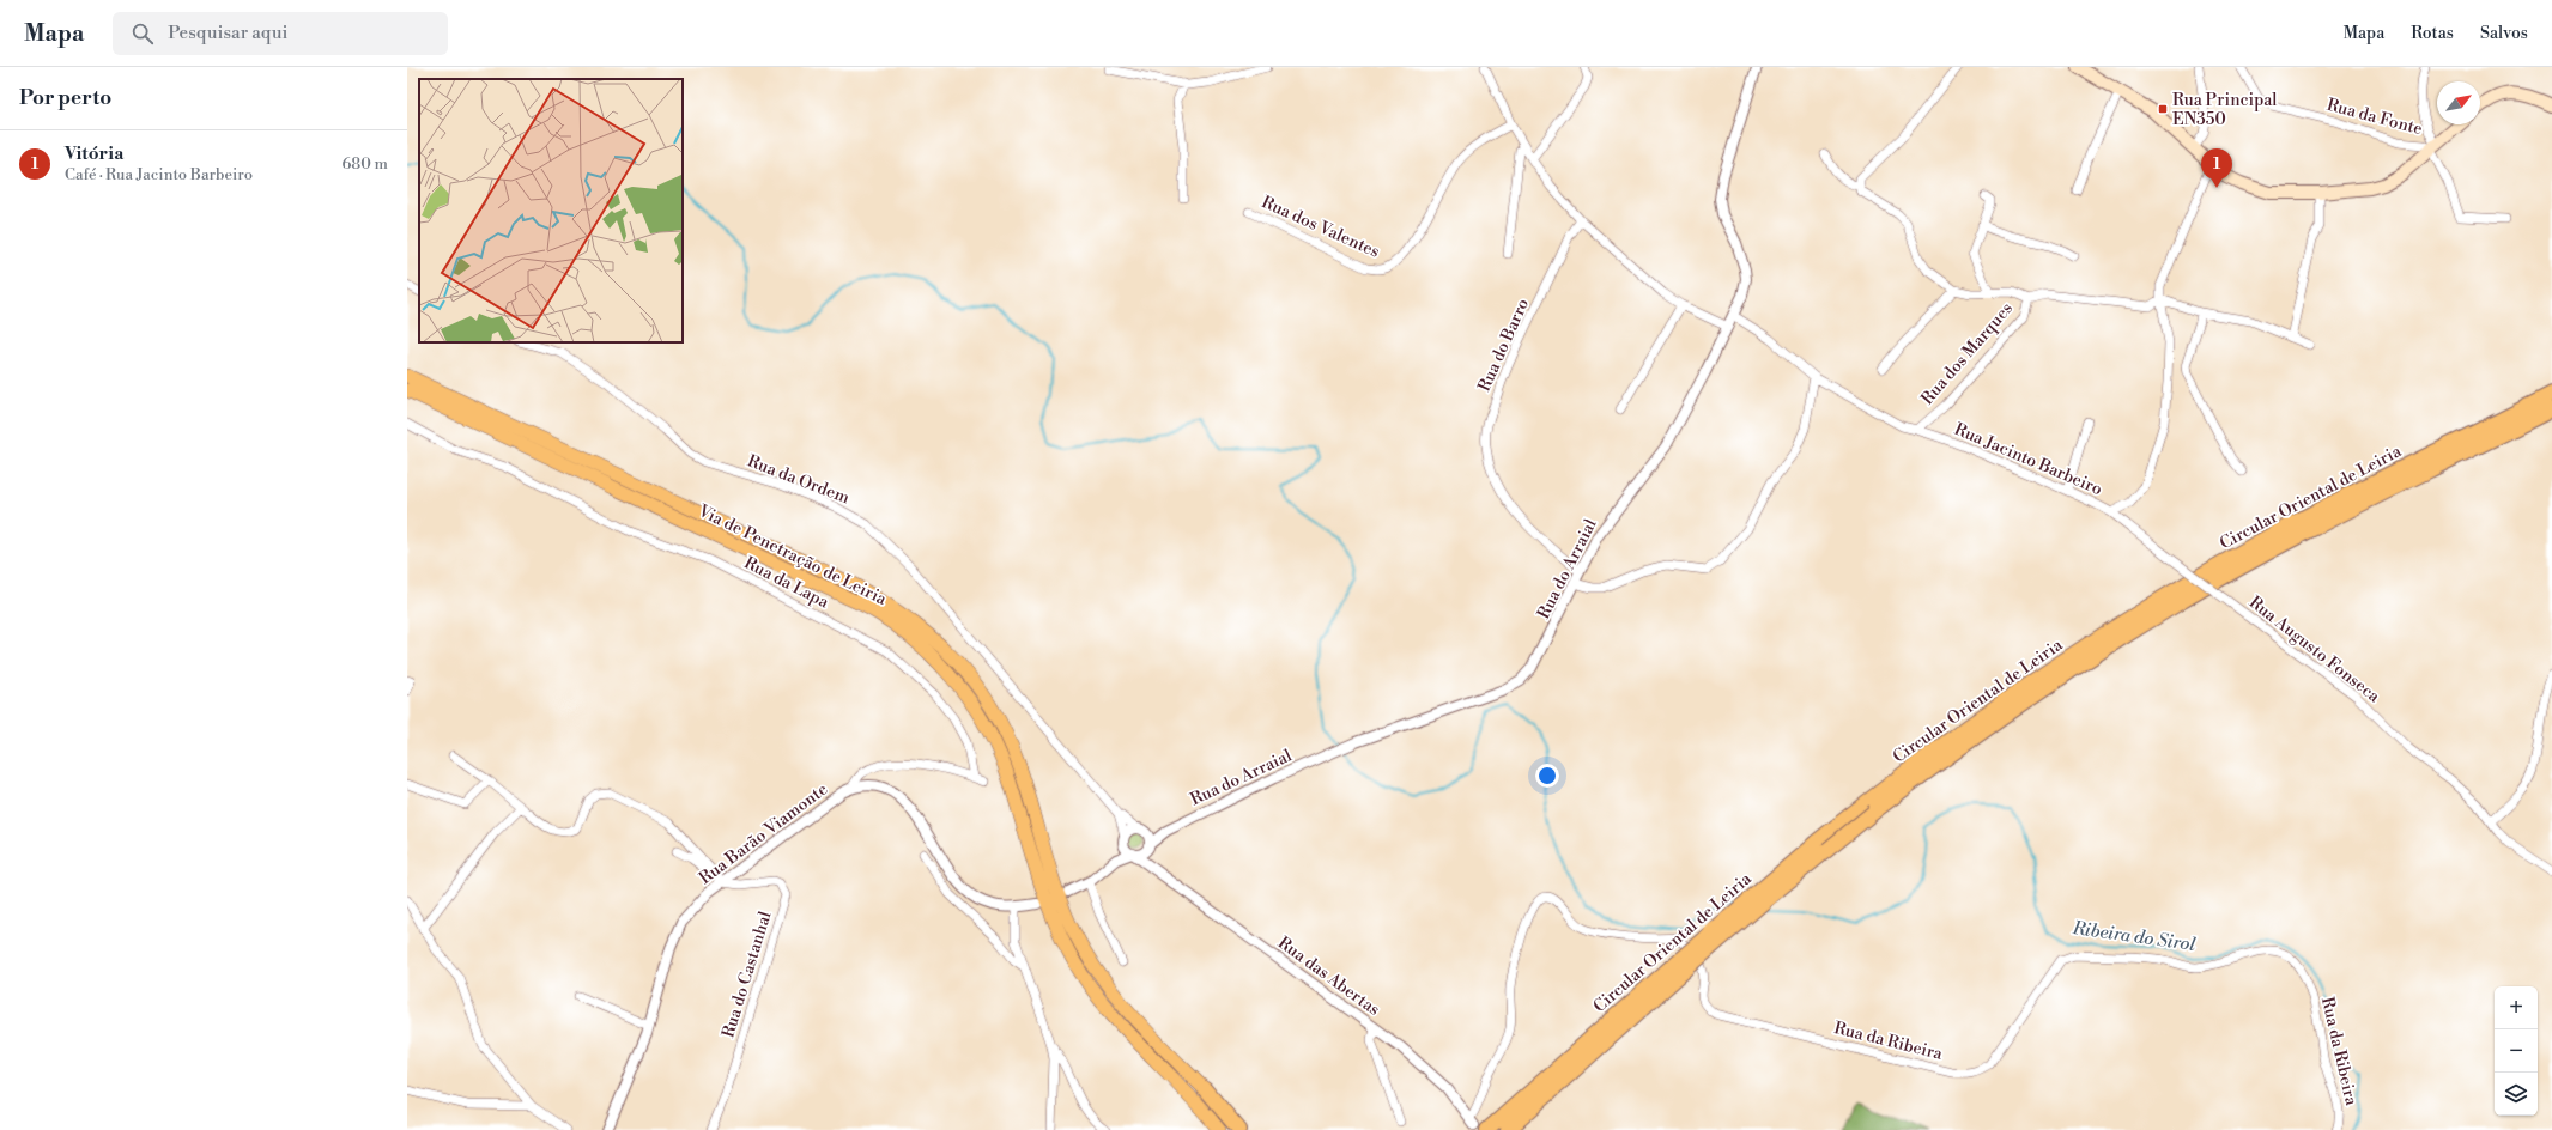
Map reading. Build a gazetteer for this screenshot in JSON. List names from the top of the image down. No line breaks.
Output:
{"streets":{"highway":["Circular Oriental de Leiria","Via de Penetração de Leiria"],"street":["Rua da Fonte","Rua dos Valentes","Rua do Barro","Rua dos Marques","Rua Jacinto Barbeiro","Rua da Ordem","Rua do Arraial","Rua da Lapa","Rua Augusto Fonseca","Rua Barão Viamonte","Rua do Castanhal","Rua das Abertas","Rua da Ribeira"]},"crossings":[["Rua do Barro","Rua do Arraial"],["Rua dos Marques","Rua Jacinto Barbeiro"],["Rua Jacinto Barbeiro","Rua do Arraial"],["Rua Jacinto Barbeiro","Rua Augusto Fonseca"],["Rua da Ordem","Rua do Arraial"],["Rua da Ordem","Rua das Abertas"],["Circular Oriental de Leiria","Rua das Abertas"],["Circular Oriental de Leiria","Rua da Ribeira"],["Rua do Arraial","Rua das Abertas"],["Rua Barão Viamonte","Rua do Castanhal"],["Rua das Abertas","Rua da Ribeira"]],"water":["Ribeira do Sirol"],"places":{"transit":["Rua Principal EN350"]},"north":"top right","page":{"header":"Mapa","search":"Pesquisar aqui","nav":["Mapa","Rotas","Salvos"],"heading":"Por perto","list":[{"mark":"1","name":"Vitória","note":"Café · Rua Jacinto Barbeiro","value":"680 m"}],"pins":"1","map_buttons":["+","−"]}}
